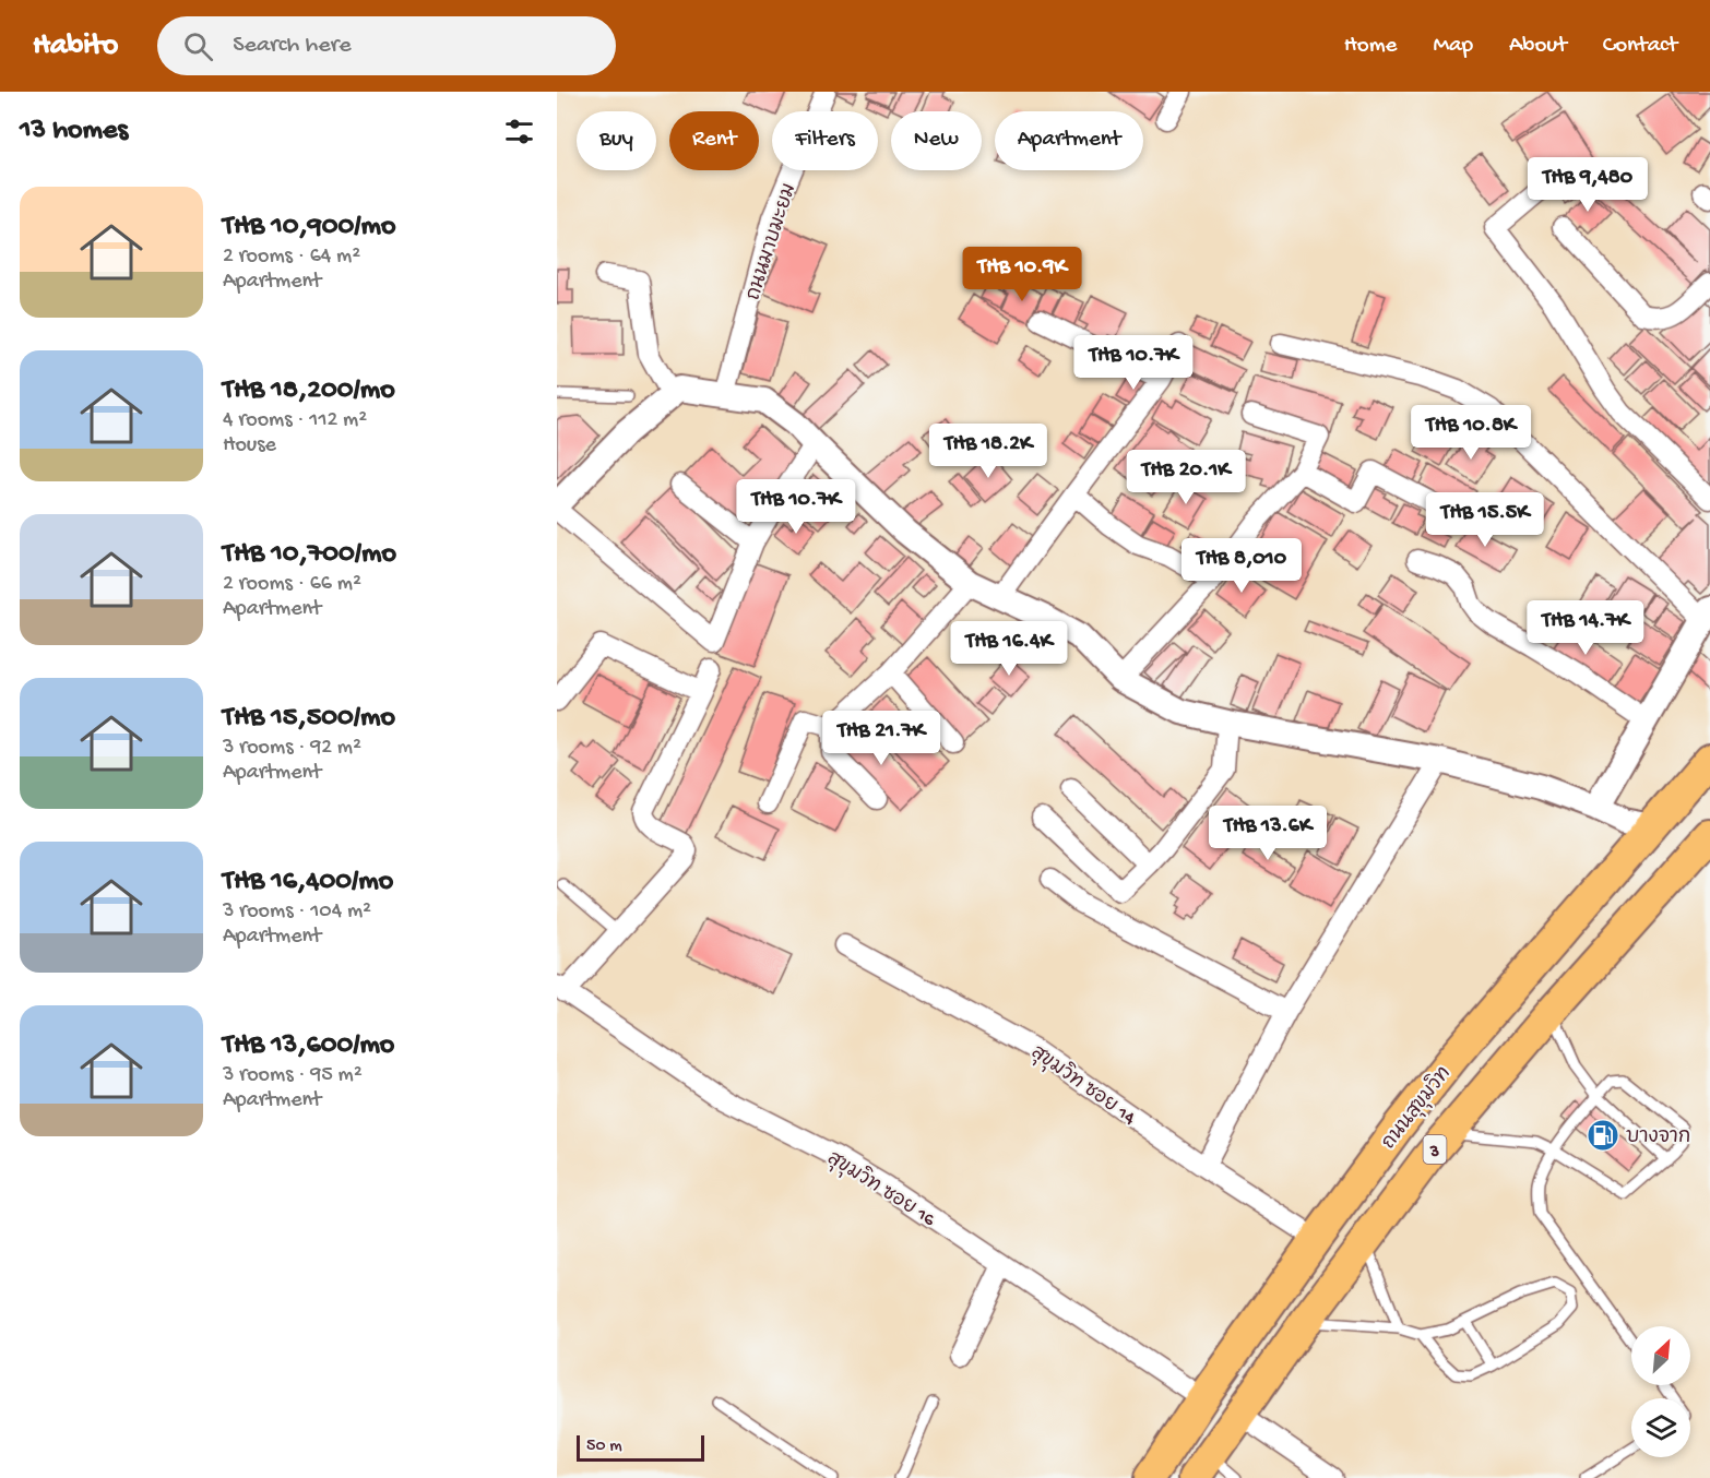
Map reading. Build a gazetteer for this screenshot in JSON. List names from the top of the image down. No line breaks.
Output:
{"streets":{"main road":["ถนนสุขุมวิท","3"],"street":["ถนนมาบมะยม","สุขุมวิท ซอย 14","สุขุมวิท ซอย 16"]},"crossings":[["สุขุมวิท ซอย 14","ถนนสุขุมวิท"],["ถนนสุขุมวิท","สุขุมวิท ซอย 16"]],"places":{"fuel station":["บางจาก"]},"scale_bar":"50 m","north":"top right","page":{"header":"Habito","search":"Search here","nav":["Home","Map","About","Contact"],"heading":"13 homes","chip":["Buy","Rent","Filters","New","Apartment"],"price":["THB 9,480","THB 10.9K","THB 10.7K","THB 10.8K","THB 18.2K","THB 20.1K","THB 10.7K","THB 15.5K","THB 8,010","THB 14.7K","THB 16.4K","THB 21.7K","THB 13.6K"],"list":[{"name":"THB 10,900/mo","note":"2 rooms · 64 m² · Apartment"},{"name":"THB 18,200/mo","note":"4 rooms · 112 m² · House"},{"name":"THB 10,700/mo","note":"2 rooms · 66 m² · Apartment"},{"name":"THB 15,500/mo","note":"3 rooms · 92 m² · Apartment"},{"name":"THB 16,400/mo","note":"3 rooms · 104 m² · Apartment"},{"name":"THB 13,600/mo","note":"3 rooms · 95 m² · Apartment"}],"scale":"50 m"}}
